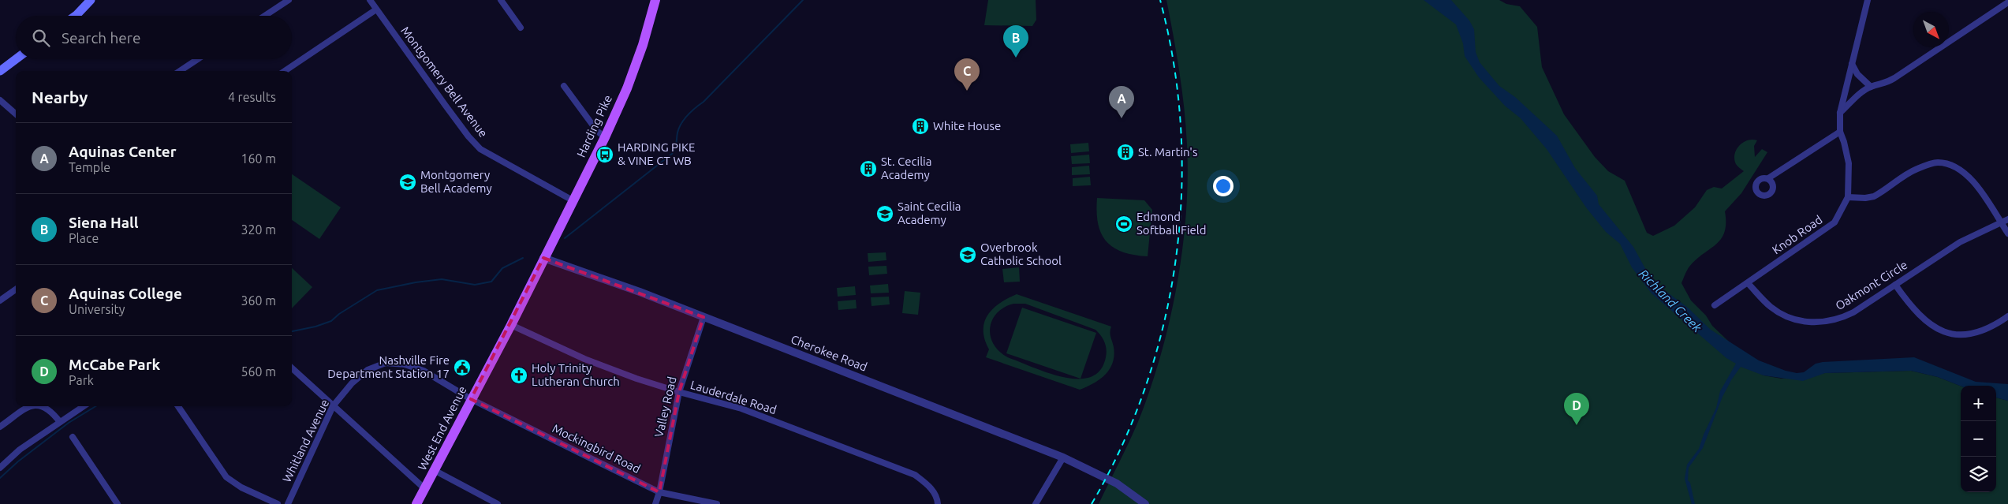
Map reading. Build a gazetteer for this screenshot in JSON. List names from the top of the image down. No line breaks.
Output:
{"streets":{"main road":["Harding Pike","West End Avenue"],"street":["Montgomery Bell Avenue","Knob Road","Oakmont Circle","Cherokee Road","Lauderdale Road","Valley Road","Whitland Avenue","Mockingbird Road"]},"crossings":[["Montgomery Bell Avenue","Harding Pike"],["Harding Pike","Cherokee Road"],["Harding Pike","West End Avenue"],["Knob Road","Oakmont Circle"],["Cherokee Road","Valley Road"],["Cherokee Road","West End Avenue"],["Lauderdale Road","Valley Road"],["Lauderdale Road","West End Avenue"],["Valley Road","Mockingbird Road"],["West End Avenue","Whitland Avenue"],["West End Avenue","Mockingbird Road"],["Whitland Avenue","Mockingbird Road"]],"water":["Richland Creek"],"places":{"building":["White House","St. Martin's","St. Cecilia Academy"],"bus stop":["HARDING PIKE & VINE CT WB"],"school or university":["Montgomery Bell Academy","Saint Cecilia Academy","Overbrook Catholic School"],"sports":["Edmond Softball Field"],"public building":["Nashville Fire Department Station 17"],"church":["Holy Trinity Lutheran Church"]},"north":"bottom right","page":{"search":"Search here","pins":["B","C","A","D"],"heading":["Nearby","4 results"],"list":[{"mark":"A","name":"Aquinas Center","note":"Temple","value":"160 m"},{"mark":"B","name":"Siena Hall","note":"Place","value":"320 m"},{"mark":"C","name":"Aquinas College","note":"University","value":"360 m"},{"mark":"D","name":"McCabe Park","note":"Park","value":"560 m"}],"map_buttons":["+","−"]}}
